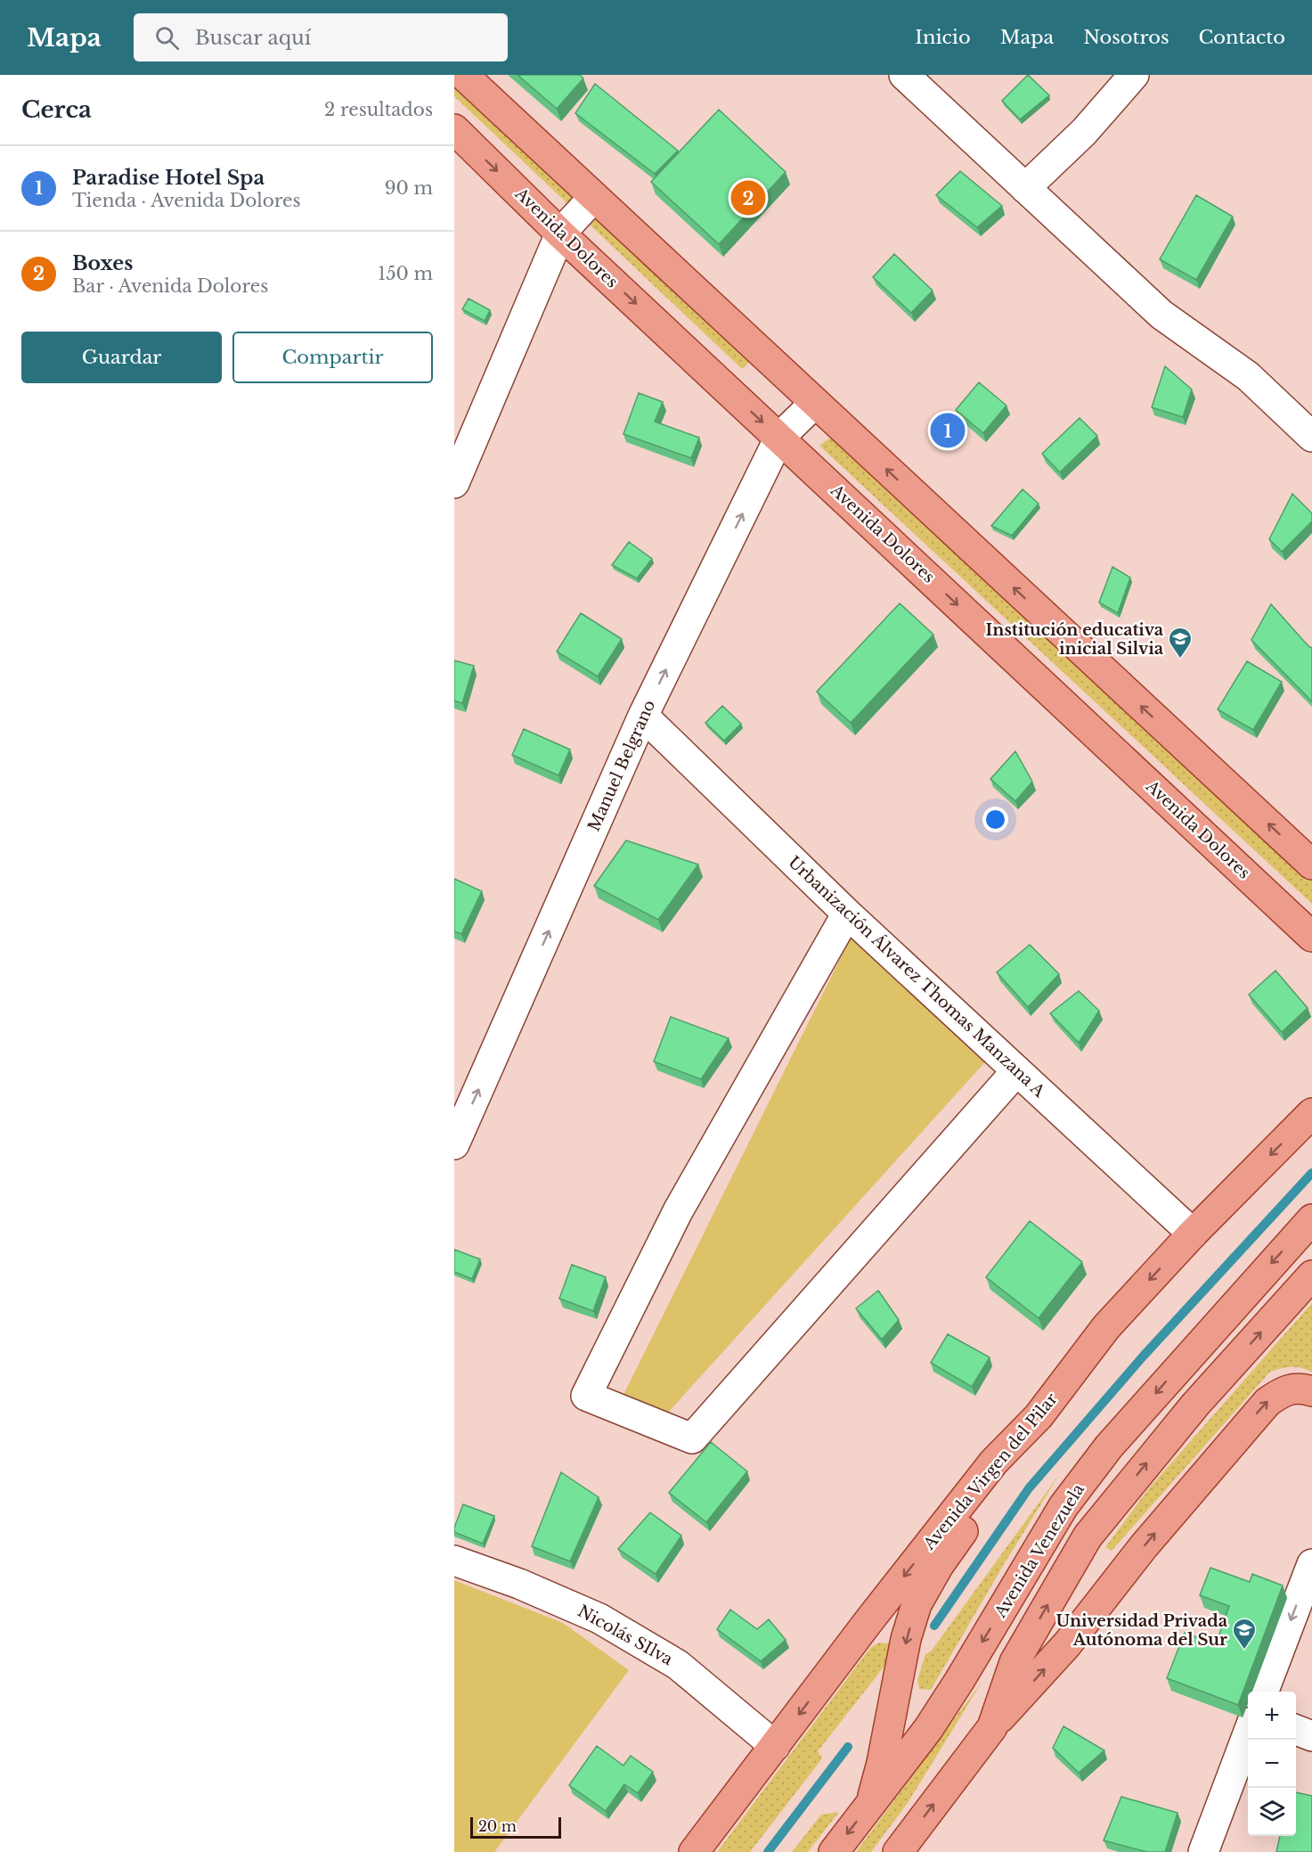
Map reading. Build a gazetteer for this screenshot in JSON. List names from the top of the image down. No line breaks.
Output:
{"streets":{"main road":["Avenida Dolores","Avenida Virgen del Pilar","Avenida Venezuela"],"street":["Manuel Belgrano","Urbanización Álvarez Thomas Manzana A","Nicolás SIlva"]},"crossings":[["Avenida Dolores","Manuel Belgrano"],["Manuel Belgrano","Urbanización Álvarez Thomas Manzana A"],["Urbanización Álvarez Thomas Manzana A","Avenida Virgen del Pilar"],["Avenida Virgen del Pilar","Nicolás SIlva"]],"one_way":["Manuel Belgrano"],"places":{"school or university":["Institución educativa inicial Silvia","Universidad Privada Autónoma del Sur"]},"scale_bar":"20 m","page":{"header":"Mapa","search":"Buscar aquí","nav":["Inicio","Mapa","Nosotros","Contacto"],"heading":["Cerca","2 resultados"],"list":[{"mark":"1","name":"Paradise Hotel Spa","note":"Tienda · Avenida Dolores","value":"90 m"},{"mark":"2","name":"Boxes","note":"Bar · Avenida Dolores","value":"150 m"}],"pins":["2","1"],"buttons":["Guardar","Compartir"],"map_buttons":["+","−"],"scale":"20 m"}}
